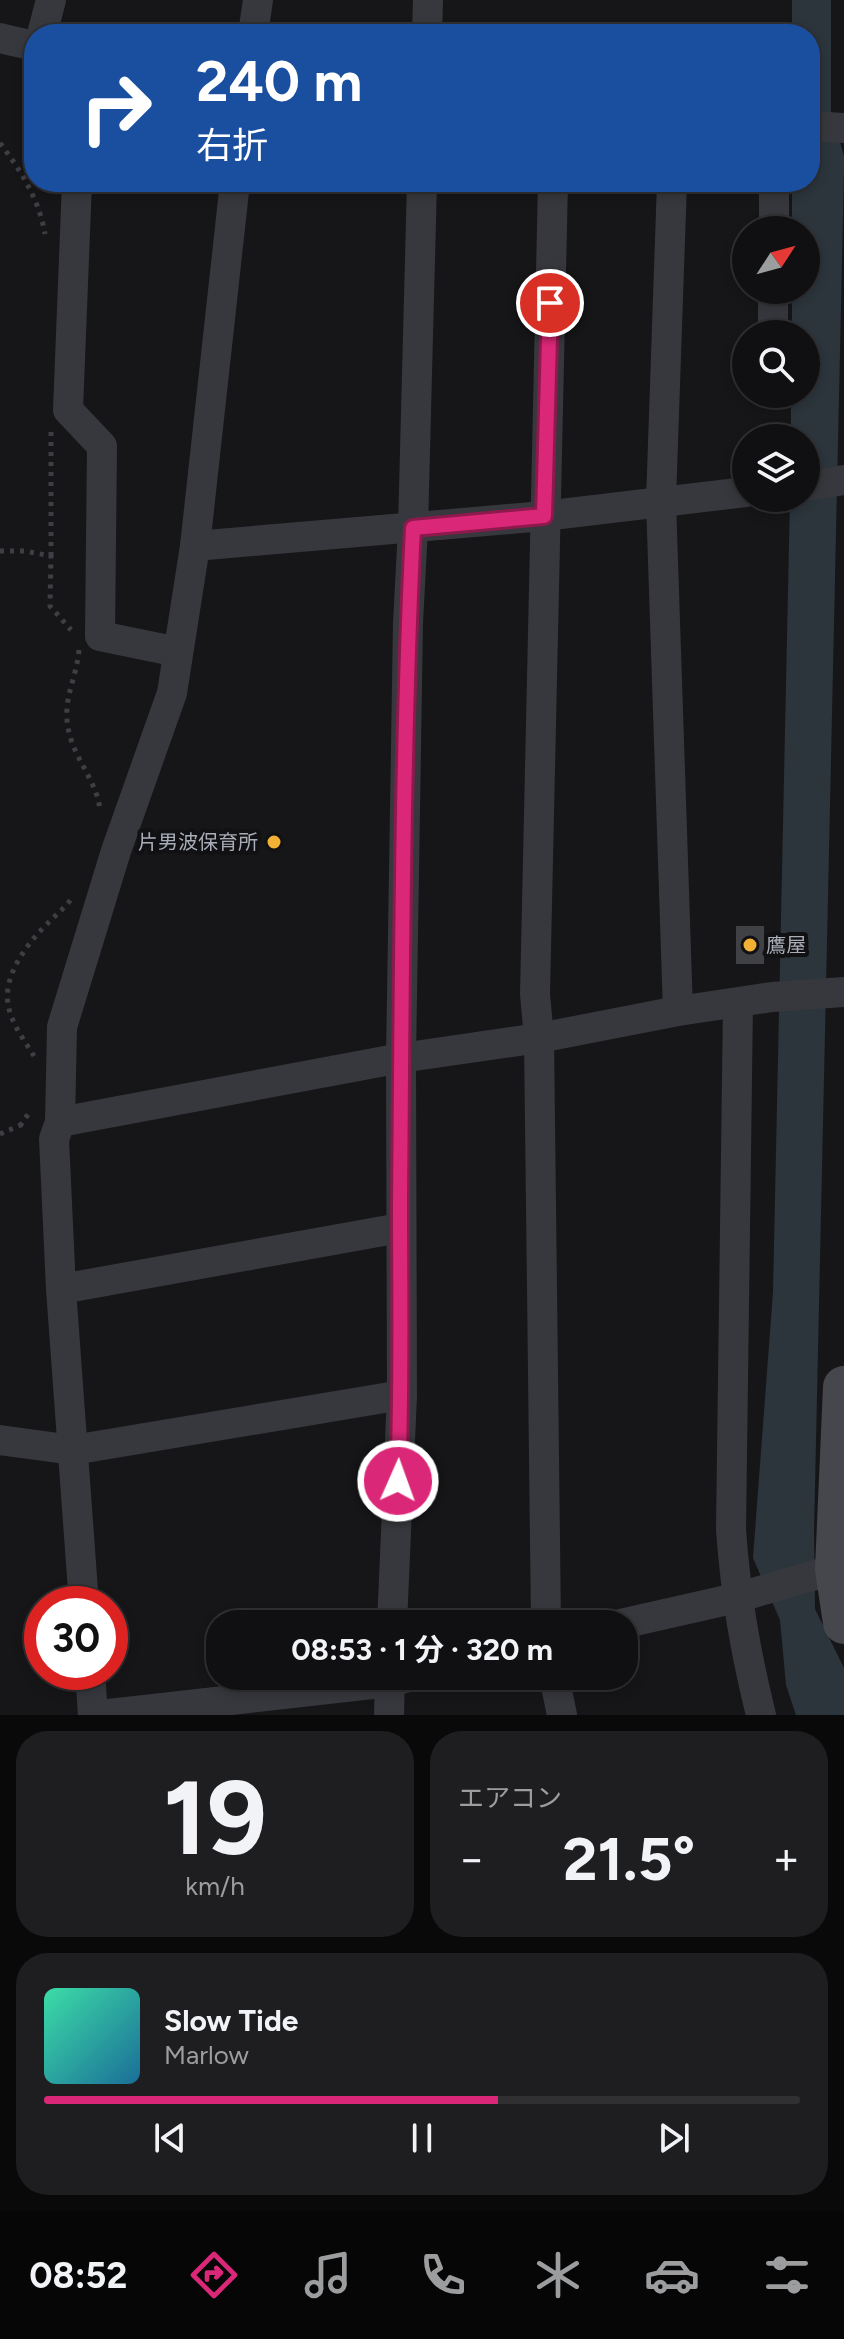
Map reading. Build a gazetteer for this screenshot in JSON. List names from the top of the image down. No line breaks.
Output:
{"places":["片男波保育所","鷹屋"],"north":"top right","page":{"turn":["240 m","右折"],"limit":"30","trip":"08:53 · 1 分 · 320 m","tile":[["19","km/h"],"エアコン"],"heat":["−","21.5°","+"],"song":["Slow Tide","Marlow"],"tabs":"08:52"}}
